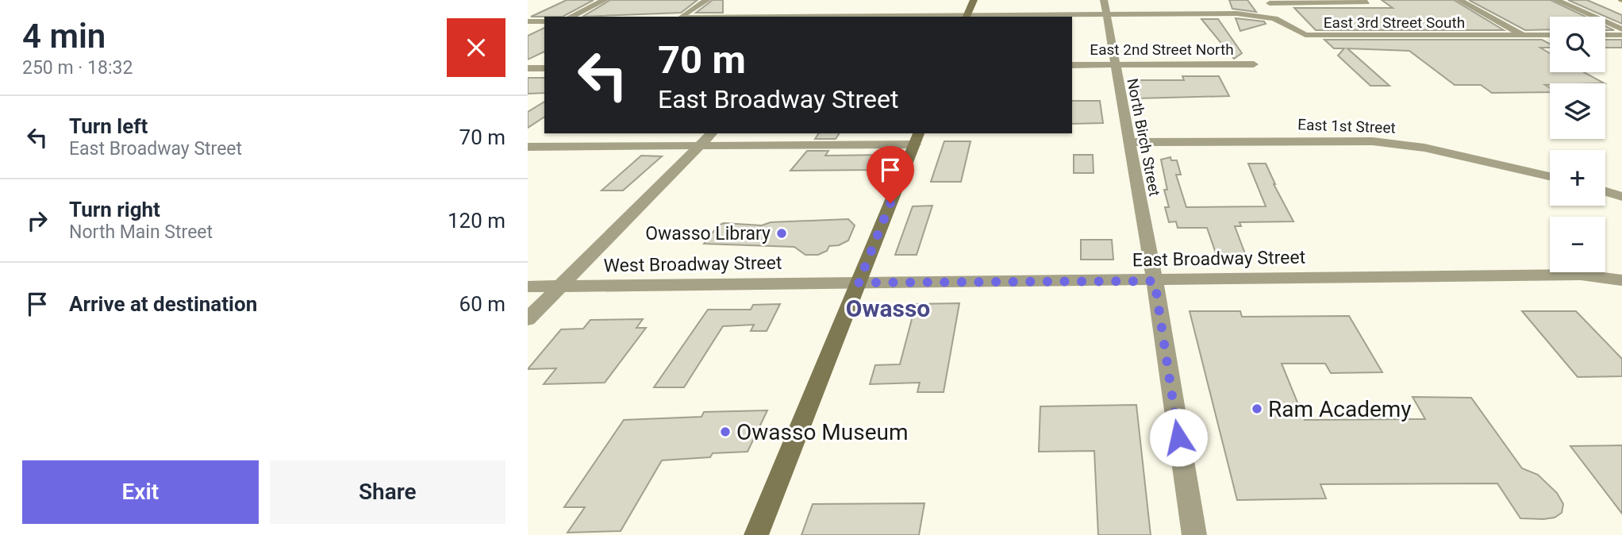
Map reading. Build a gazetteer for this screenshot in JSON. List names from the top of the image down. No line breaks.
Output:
{"streets":{"street":["East 3rd Street South","East 2nd Street North","East 1st Street","North Birch Street","East Broadway Street","West Broadway Street"]},"crossings":[["East 3rd Street South","North Birch Street"],["East 2nd Street North","North Birch Street"],["East 1st Street","North Birch Street"],["North Birch Street","East Broadway Street"],["East Broadway Street","West Broadway Street"]],"districts":["Owasso"],"places":["Owasso Library","Ram Academy","Owasso Museum"],"page":{"heading":["4 min","250 m · 18:32"],"map_buttons":["+","−"],"turn":["70 m","East Broadway Street"],"list":[{"name":"Turn left","note":"East Broadway Street","value":"70 m"},{"name":"Turn right","note":"North Main Street","value":"120 m"},{"name":"Arrive at destination","value":"60 m"}],"buttons":["Exit","Share"]}}
